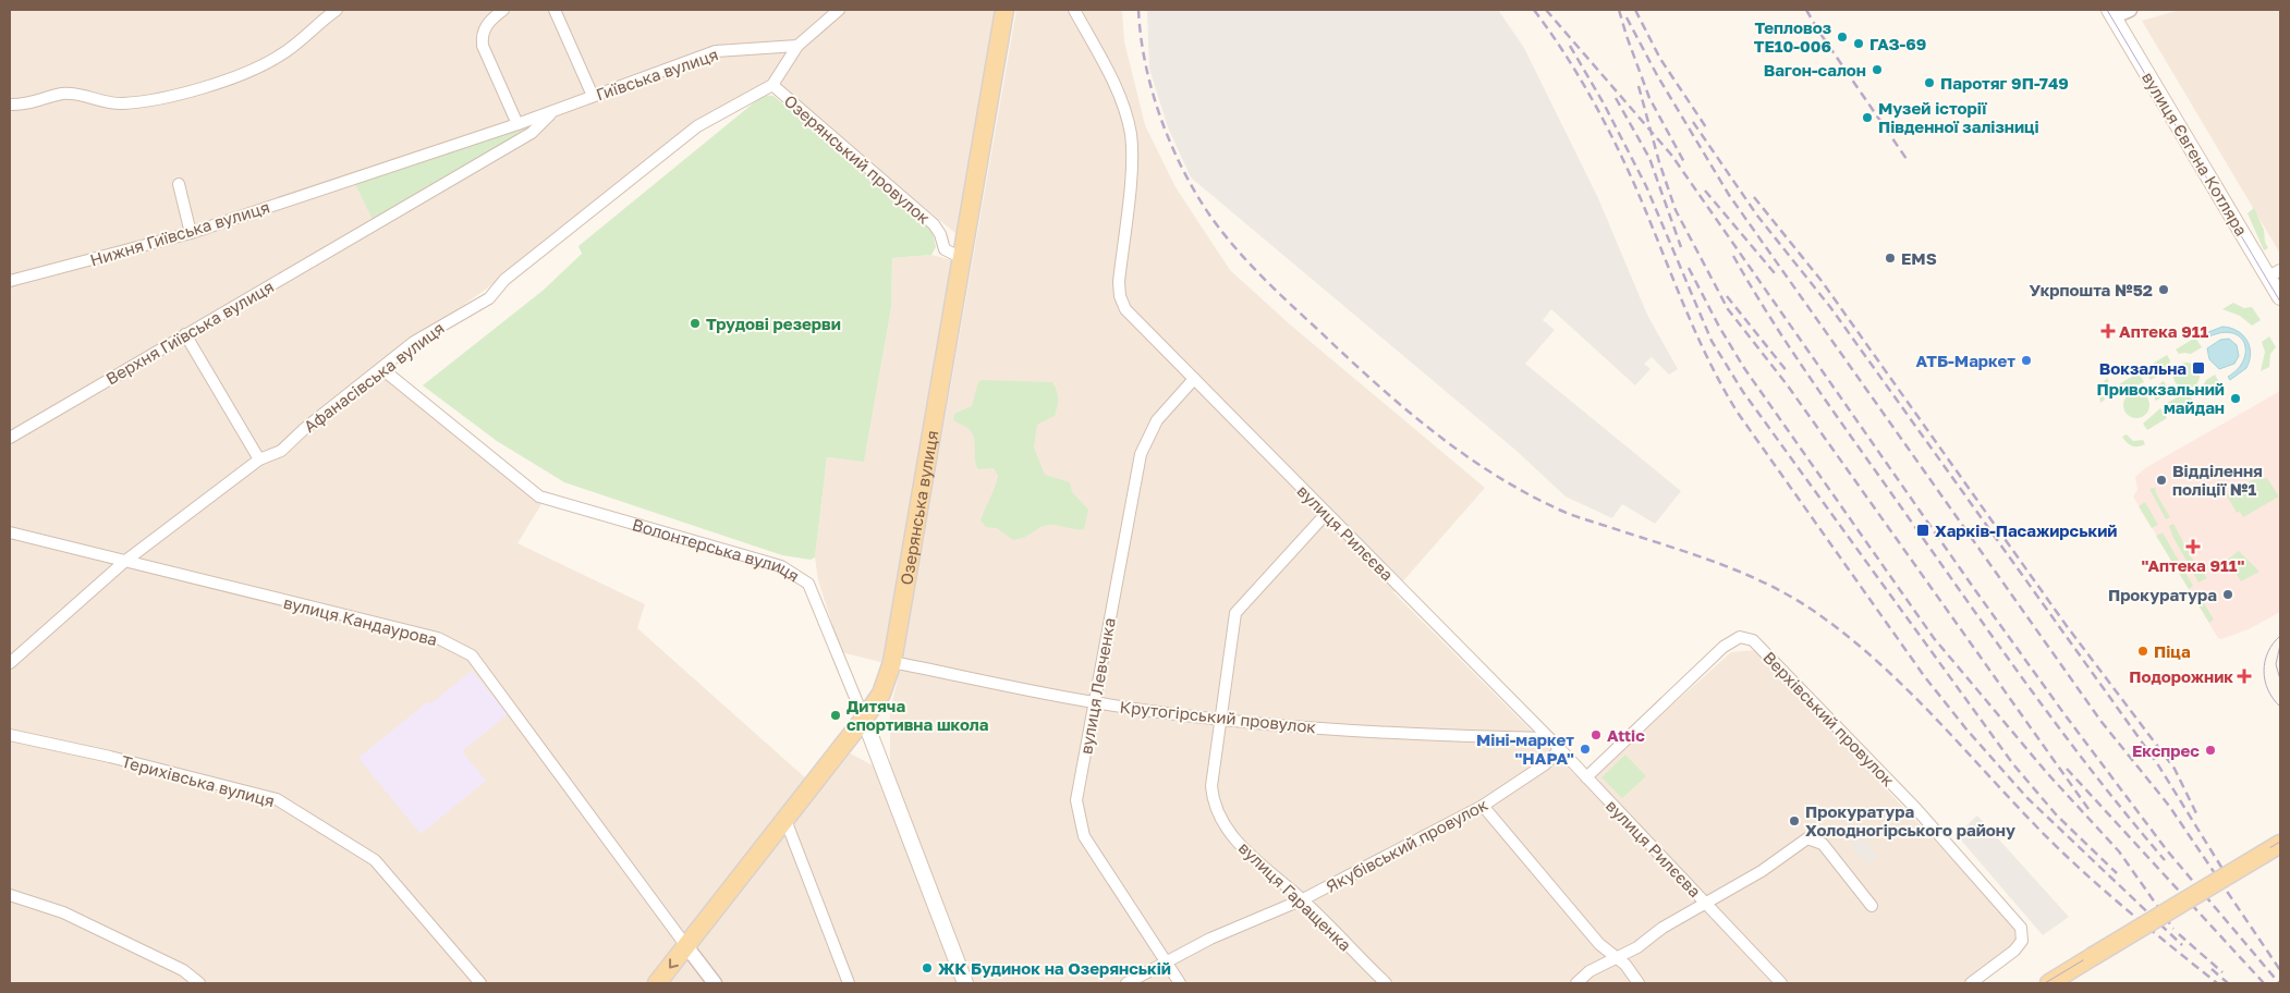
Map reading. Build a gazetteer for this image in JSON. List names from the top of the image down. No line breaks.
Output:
{"streets":{"main road":["вулиця Євгена Котляра","Озерянська вулиця"],"street":["Гиївська вулиця","Озерянський провулок","Нижня Гиївська вулиця","Верхня Гиївська вулиця","Афанасівська вулиця","вулиця Рилєєва","Волонтерська вулиця","вулиця Кандаурова","вулиця Левченка","Крутогірський провулок","Верхівський провулок","Терихівська вулиця","Якубівський провулок","вулиця Гаращенка"]},"crossings":[["Гиївська вулиця","Нижня Гиївська вулиця"],["Гиївська вулиця","Верхня Гиївська вулиця"],["Озерянський провулок","Афанасівська вулиця"],["Озерянський провулок","Озерянська вулиця"],["Афанасівська вулиця","Волонтерська вулиця"],["Афанасівська вулиця","вулиця Кандаурова"],["Озерянська вулиця","Волонтерська вулиця"],["Озерянська вулиця","Крутогірський провулок"],["вулиця Рилєєва","вулиця Левченка"],["вулиця Рилєєва","Крутогірський провулок"],["вулиця Рилєєва","Верхівський провулок"],["вулиця Рилєєва","Якубівський провулок"],["вулиця Рилєєва","вулиця Гаращенка"],["вулиця Левченка","Крутогірський провулок"],["вулиця Левченка","Якубівський провулок"],["Крутогірський провулок","вулиця Гаращенка"],["Якубівський провулок","вулиця Гаращенка"]],"places":{"other":["Тепловоз ТЕ10-006","ГАЗ-69","Вагон-салон","Паротяг 9П-749","Музей історії Південної залізниці","EMS","Укрпошта №52","Трудові резерви","АТБ-Маркет","Привокзальний майдан","Відділення поліції №1","Прокуратура","Піца","Дитяча спортивна школа","Attic","Міні-маркет \"НАРА\"","Експрес","Прокуратура Холодногірського району","ЖК Будинок на Озерянській"],"health":["Аптека 911","\"Аптека 911\"","Подорожник"],"transit":["Вокзальна","Харків-Пасажирський"]}}
